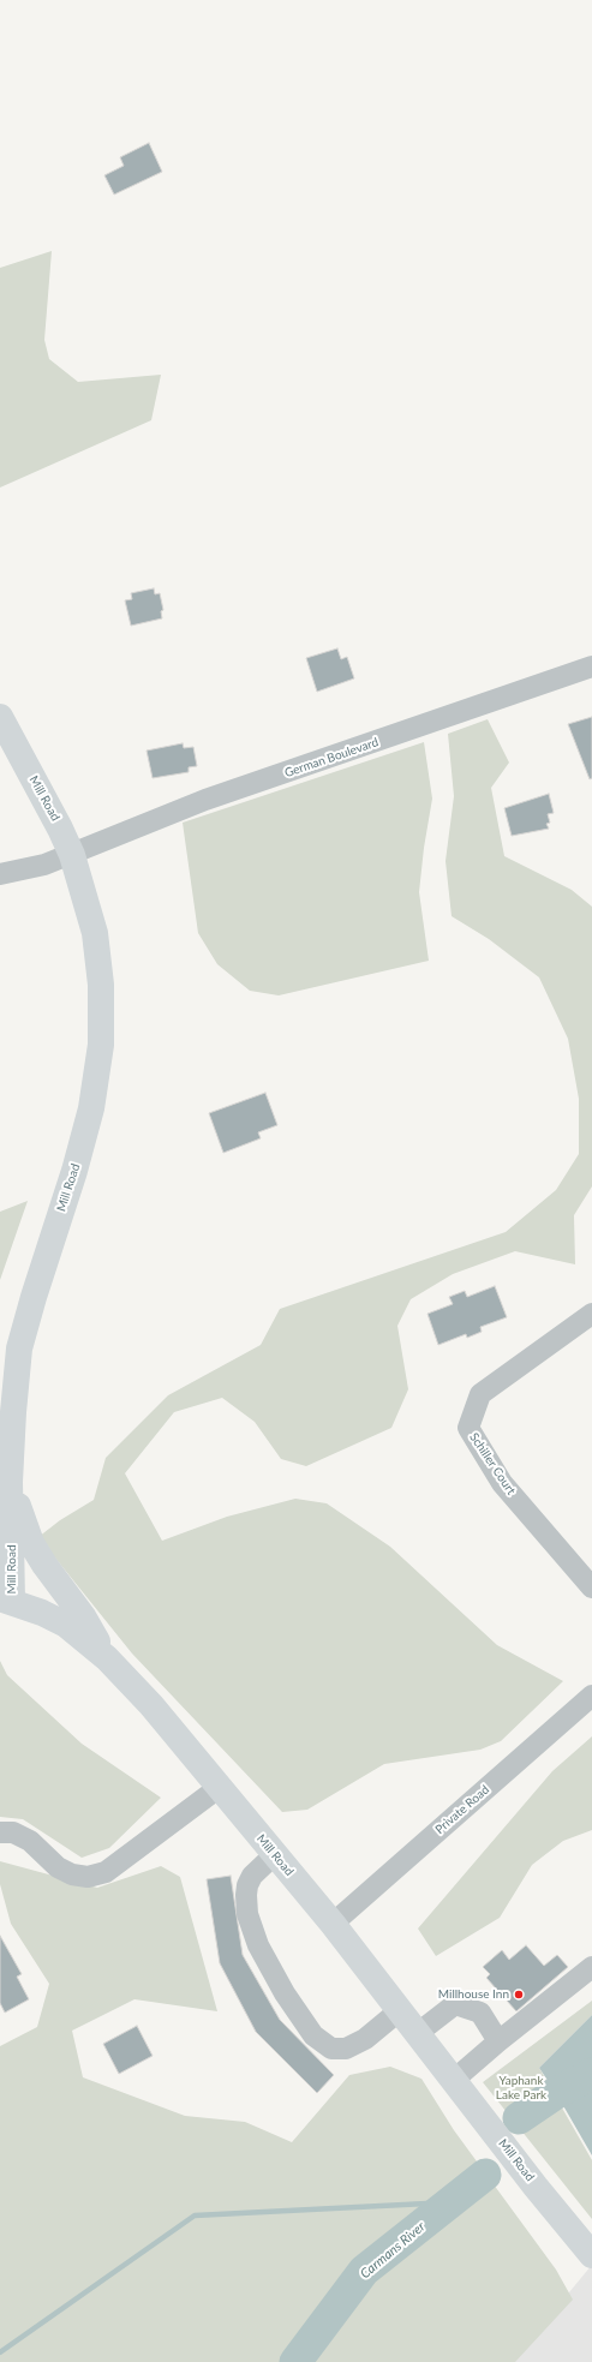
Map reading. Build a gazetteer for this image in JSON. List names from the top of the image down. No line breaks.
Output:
{"streets":{"main road":["Mill Road"],"street":["German Boulevard","Schiller Court","Private Road"]},"crossings":[["German Boulevard","Mill Road"],["Mill Road","Private Road"]],"water":["Carmans River"],"parks":["Yaphank Lake Park"],"places":["Millhouse Inn"]}
